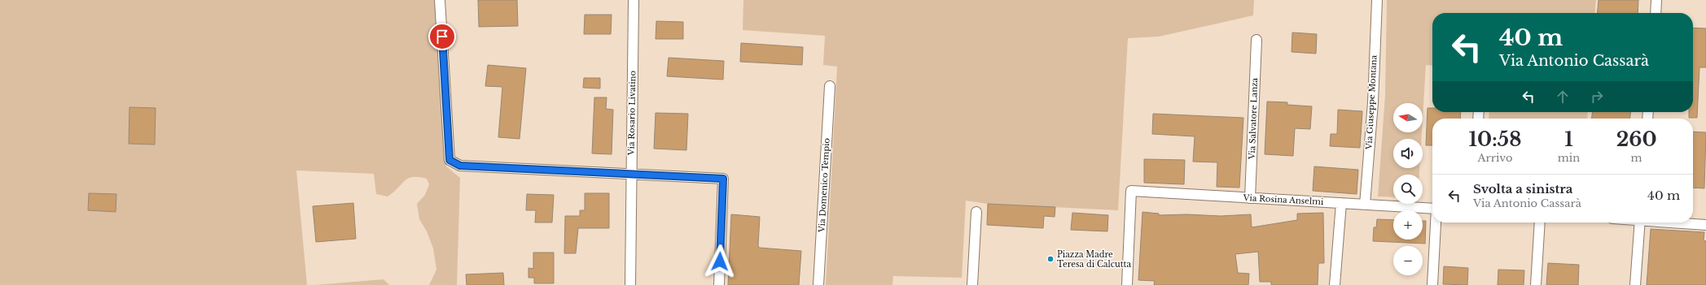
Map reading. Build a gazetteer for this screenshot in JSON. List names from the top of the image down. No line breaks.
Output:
{"streets":{"street":["Via Giuseppe Montana","Via Rosario Livatino","Via Salvatore Lanza","Via Domenico Tempio","Via Rosina Anselmi"]},"crossings":[["Via Giuseppe Montana","Via Rosina Anselmi"],["Via Salvatore Lanza","Via Rosina Anselmi"]],"places":["Piazza Madre Teresa di Calcutta"],"north":"left","page":{"turn":["40 m","Via Antonio Cassarà"],"map_buttons":["+","−"],"eta":["10:58","Arrivo","1","min","260","m"],"list":[{"name":"Svolta a sinistra","note":"Via Antonio Cassarà","value":"40 m"}]}}
